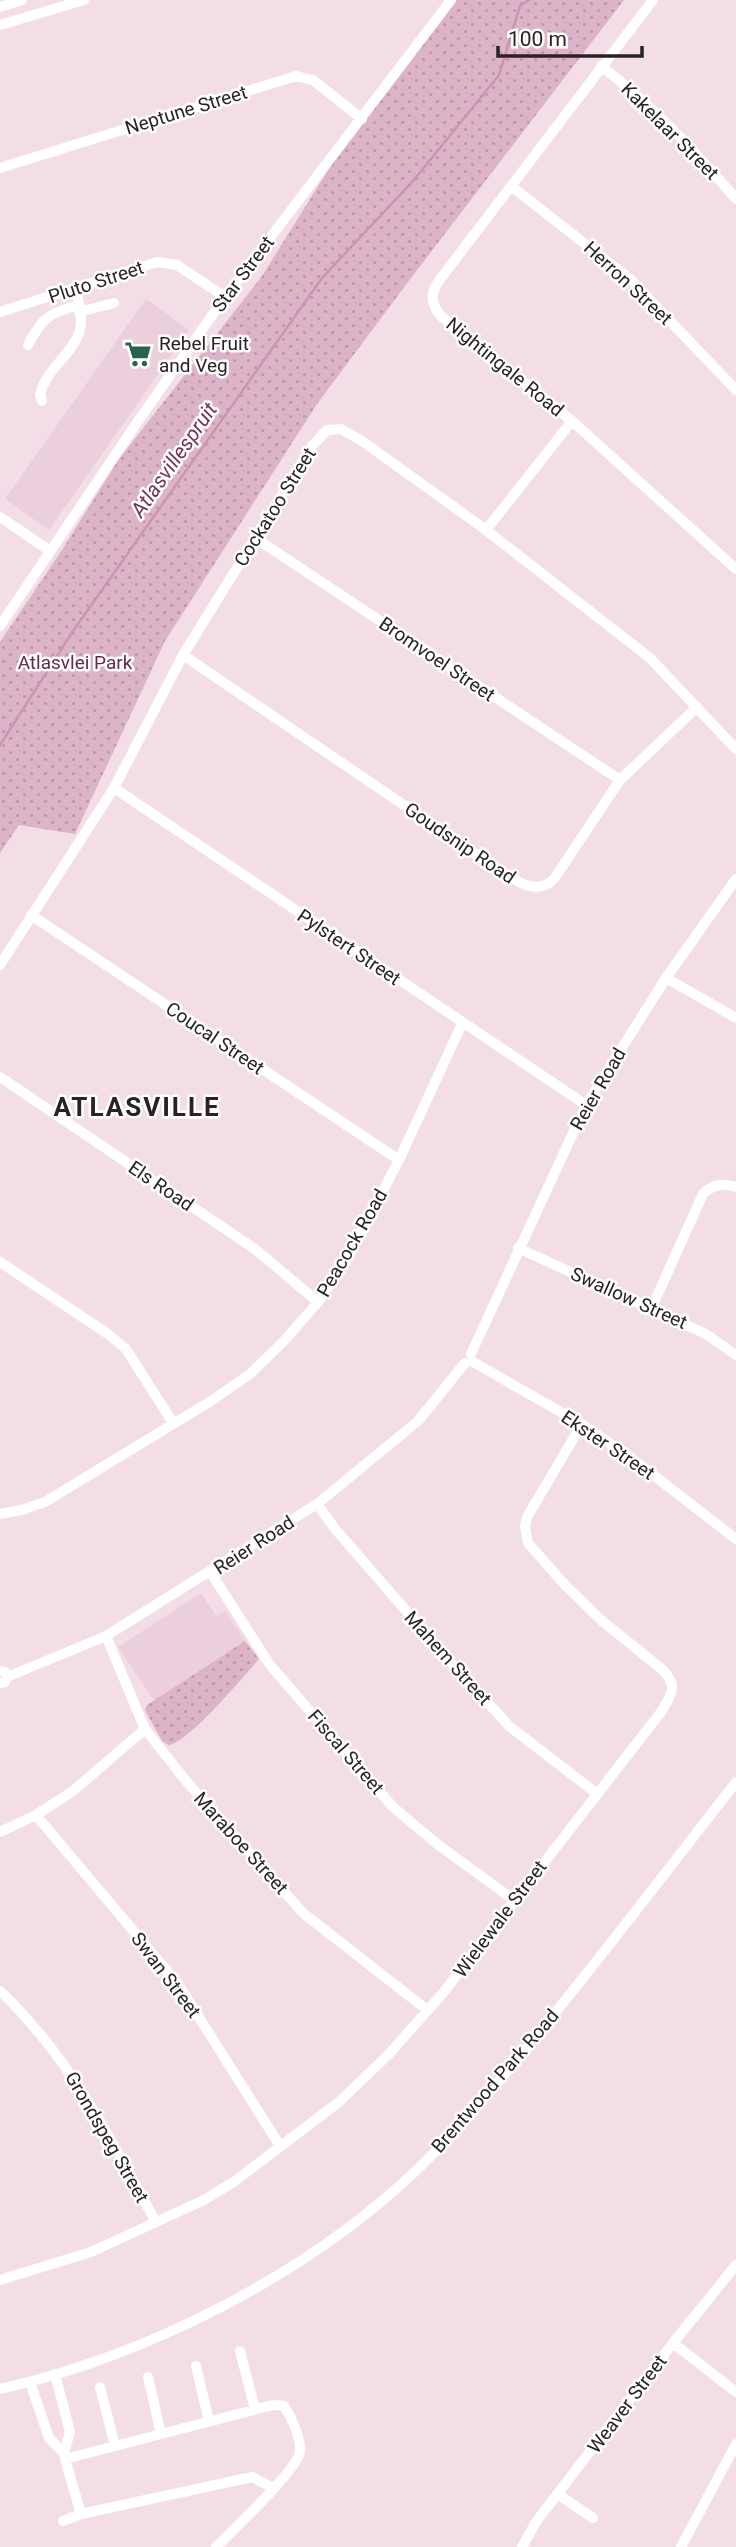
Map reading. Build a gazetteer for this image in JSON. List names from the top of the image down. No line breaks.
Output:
{"streets":{"street":["Neptune Street","Kakelaar Street","Star Street","Pluto Street","Herron Street","Nightingale Road","Cockatoo Street","Bromvoel Street","Goudsnip Road","Pylstert Street","Coucal Street","Reier Road","Els Road","Peacock Road","Swallow Street","Ekster Street","Mahem Street","Fiscal Street","Maraboe Street","Wielewale Street","Swan Street","Brentwood Park Road","Grondspeg Street","Weaver Street"]},"crossings":[["Neptune Street","Star Street"],["Kakelaar Street","Nightingale Road"],["Star Street","Pluto Street"],["Herron Street","Nightingale Road"],["Cockatoo Street","Bromvoel Street"],["Cockatoo Street","Goudsnip Road"],["Cockatoo Street","Pylstert Street"],["Cockatoo Street","Coucal Street"],["Bromvoel Street","Goudsnip Road"],["Pylstert Street","Reier Road"],["Pylstert Street","Peacock Road"],["Coucal Street","Peacock Road"],["Reier Road","Swallow Street"],["Reier Road","Ekster Street"],["Reier Road","Mahem Street"],["Reier Road","Fiscal Street"],["Reier Road","Maraboe Street"],["Els Road","Peacock Road"],["Ekster Street","Wielewale Street"],["Mahem Street","Wielewale Street"],["Fiscal Street","Wielewale Street"],["Maraboe Street","Wielewale Street"],["Wielewale Street","Swan Street"],["Wielewale Street","Grondspeg Street"]],"districts":["ATLASVILLE"],"water":["Atlasvillespruit"],"parks":["Atlasvlei Park"],"places":{"supermarket":["Rebel Fruit and Veg"]},"scale_bar":"100 m"}
